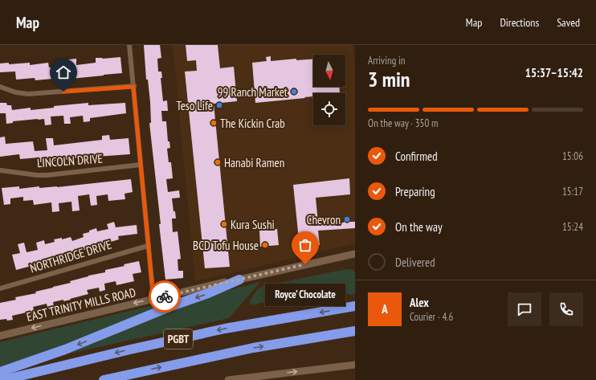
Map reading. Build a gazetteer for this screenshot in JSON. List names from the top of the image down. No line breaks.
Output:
{"streets":{"highway":["PGBT"],"main road":["EAST TRINITY MILLS ROAD"],"street":["LINCOLN DRIVE","NORTHRIDGE DRIVE"]},"one_way":["EAST TRINITY MILLS ROAD"],"places":["99 Ranch Market","Teso Life","The Kickin Crab","Hanabi Ramen","Chevron","Kura Sushi","BCD Tofu House","Royce’ Chocolate"],"north":"bottom","page":{"header":"Map","nav":["Map","Directions","Saved"],"heading":["3 min","Arriving in","15:37–15:42"],"panel":["Alex","Courier · 4.6"],"bar":"On the way · 350 m","list":[["Confirmed","15:06"],["Preparing","15:17"],["On the way","15:24"],"Delivered"],"bubble":"Royce’ Chocolate","round":"A"}}
